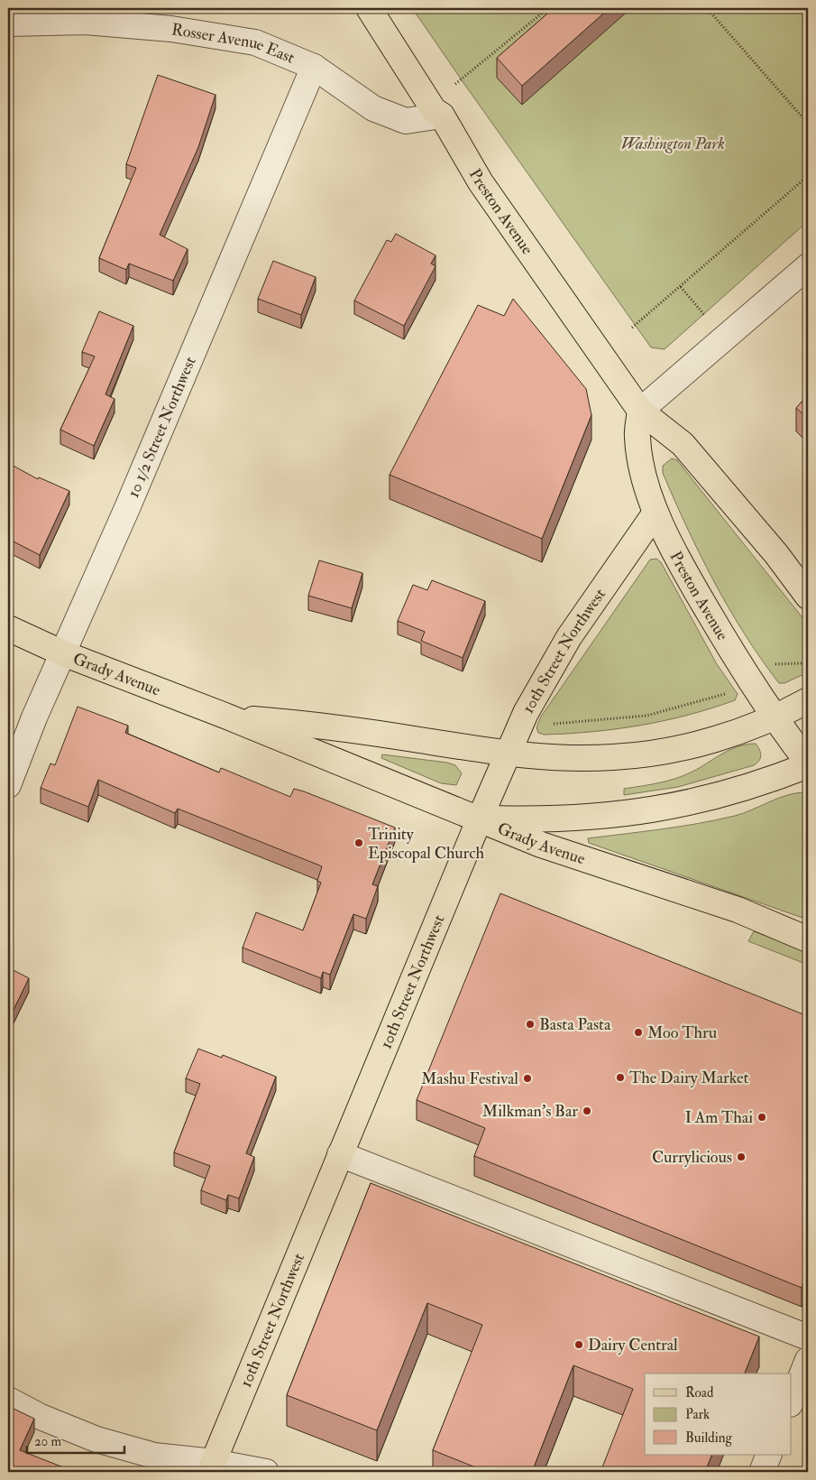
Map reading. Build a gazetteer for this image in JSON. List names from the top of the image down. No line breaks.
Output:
{"streets":{"main road":["Preston Avenue","10th Street Northwest","Grady Avenue"],"street":["Rosser Avenue East","10 1/2 Street Northwest"]},"crossings":[["Rosser Avenue East","Preston Avenue"],["Rosser Avenue East","10 1/2 Street Northwest"],["Preston Avenue","10th Street Northwest"],["Preston Avenue","Grady Avenue"],["10 1/2 Street Northwest","Grady Avenue"],["10th Street Northwest","Grady Avenue"]],"parks":["Washington Park"],"places":["Trinity Episcopal Church","Basta Pasta","Moo Thru","The Dairy Market","Mashu Festival","Milkman's Bar","I Am Thai","Currylicious","Dairy Central"],"legend":["Road","Park","Building"],"scale_bar":"20 m"}
